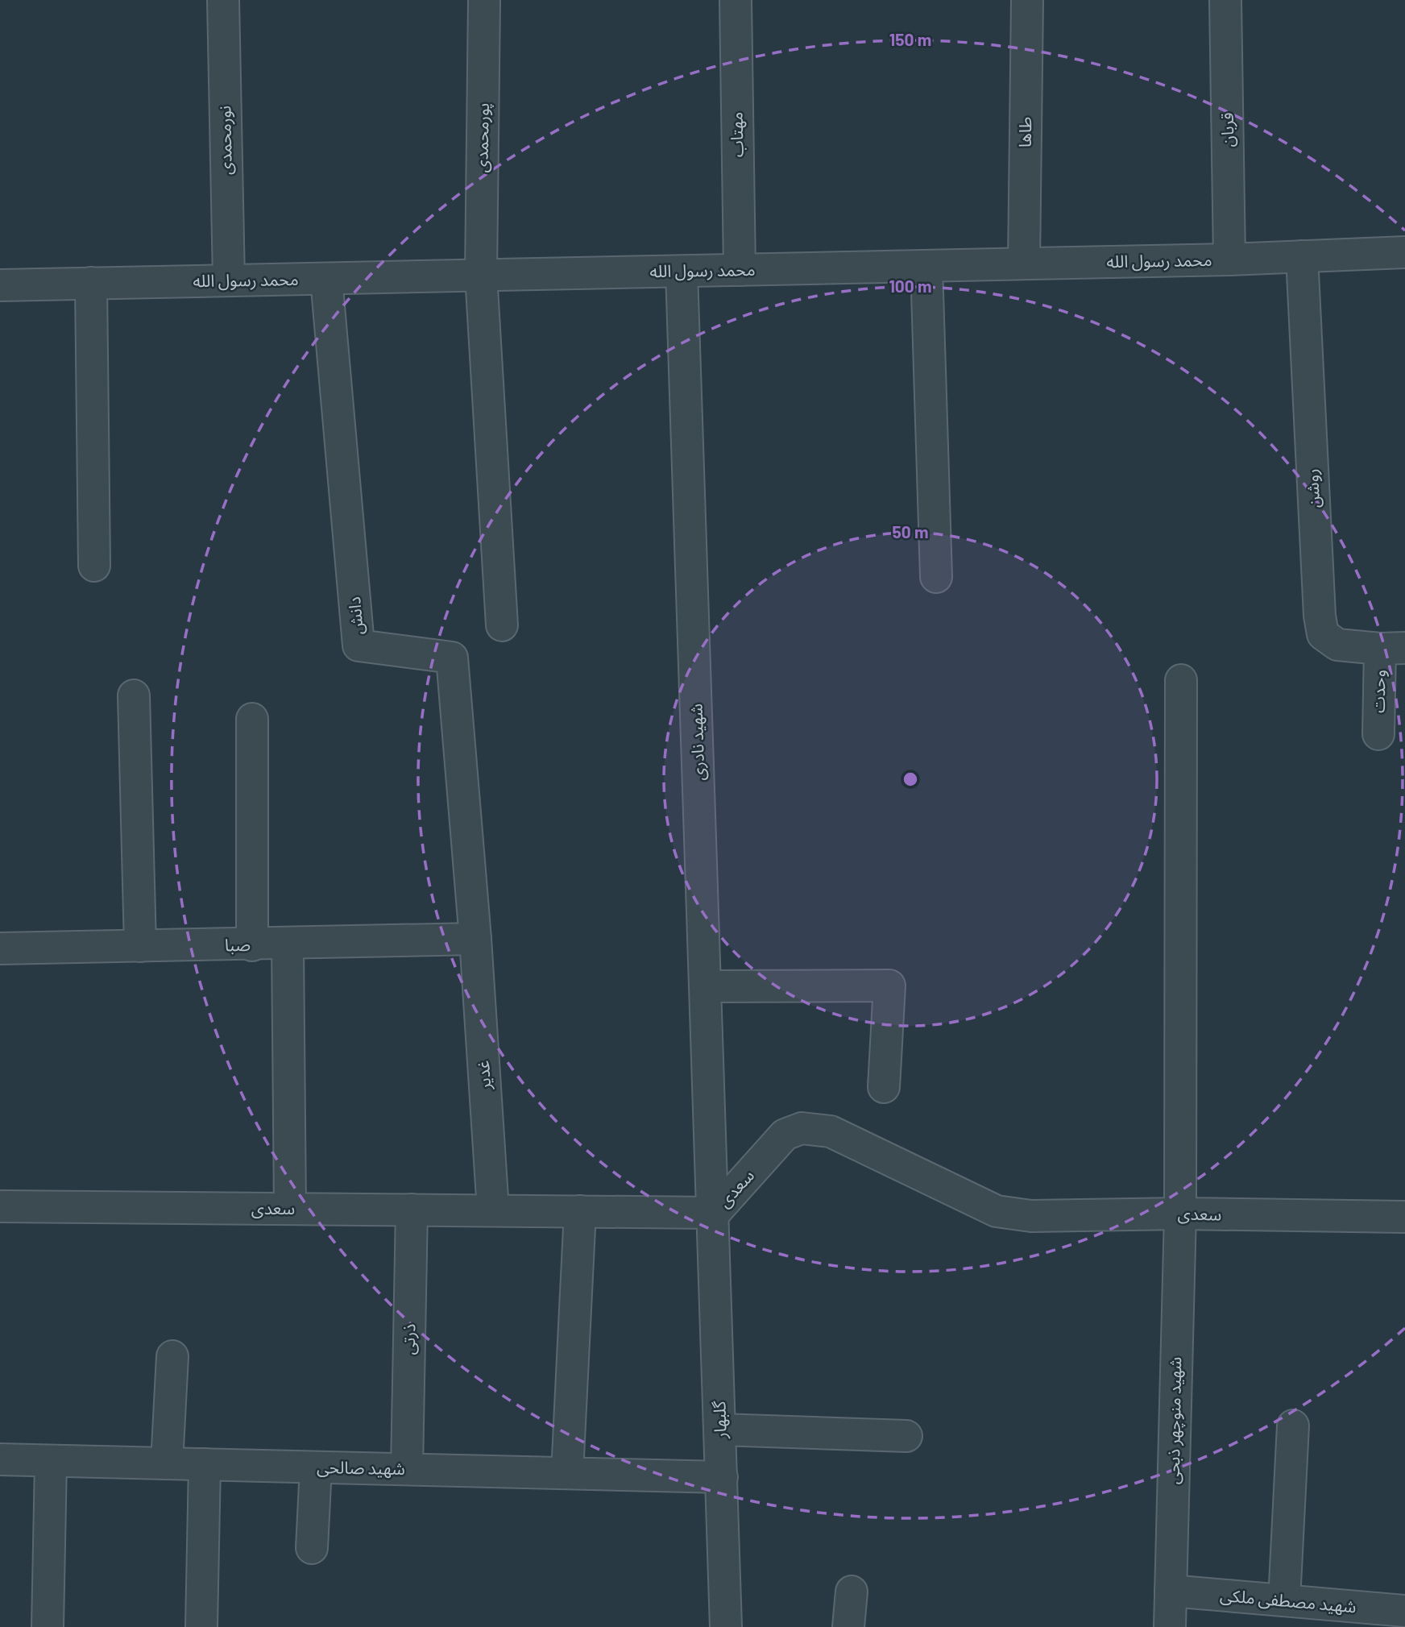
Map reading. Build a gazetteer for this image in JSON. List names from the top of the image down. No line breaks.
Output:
{"streets":{"street":["قربان","طاها","مهتاب","پورمحمدی","نورمحمدی","محمد رسول الله","روشن","دانش","وحدت","شهید نادری","صبا","غدیر","سعدی","ذرتی","گلبهار","شهید منوچهر ذبحی","شهید صالحی","شهید مصطفی ملکی"]},"crossings":[["قربان","محمد رسول الله"],["طاها","محمد رسول الله"],["مهتاب","محمد رسول الله"],["پورمحمدی","محمد رسول الله"],["نورمحمدی","محمد رسول الله"],["محمد رسول الله","روشن"],["محمد رسول الله","دانش"],["محمد رسول الله","شهید نادری"],["روشن","وحدت"],["دانش","صبا"],["دانش","غدیر"],["شهید نادری","سعدی"],["شهید نادری","گلبهار"],["صبا","غدیر"],["غدیر","سعدی"],["سعدی","ذرتی"],["سعدی","گلبهار"],["سعدی","شهید منوچهر ذبحی"],["ذرتی","شهید صالحی"],["گلبهار","شهید صالحی"],["شهید منوچهر ذبحی","شهید مصطفی ملکی"]],"rings":["150 m","100 m","50 m"]}
